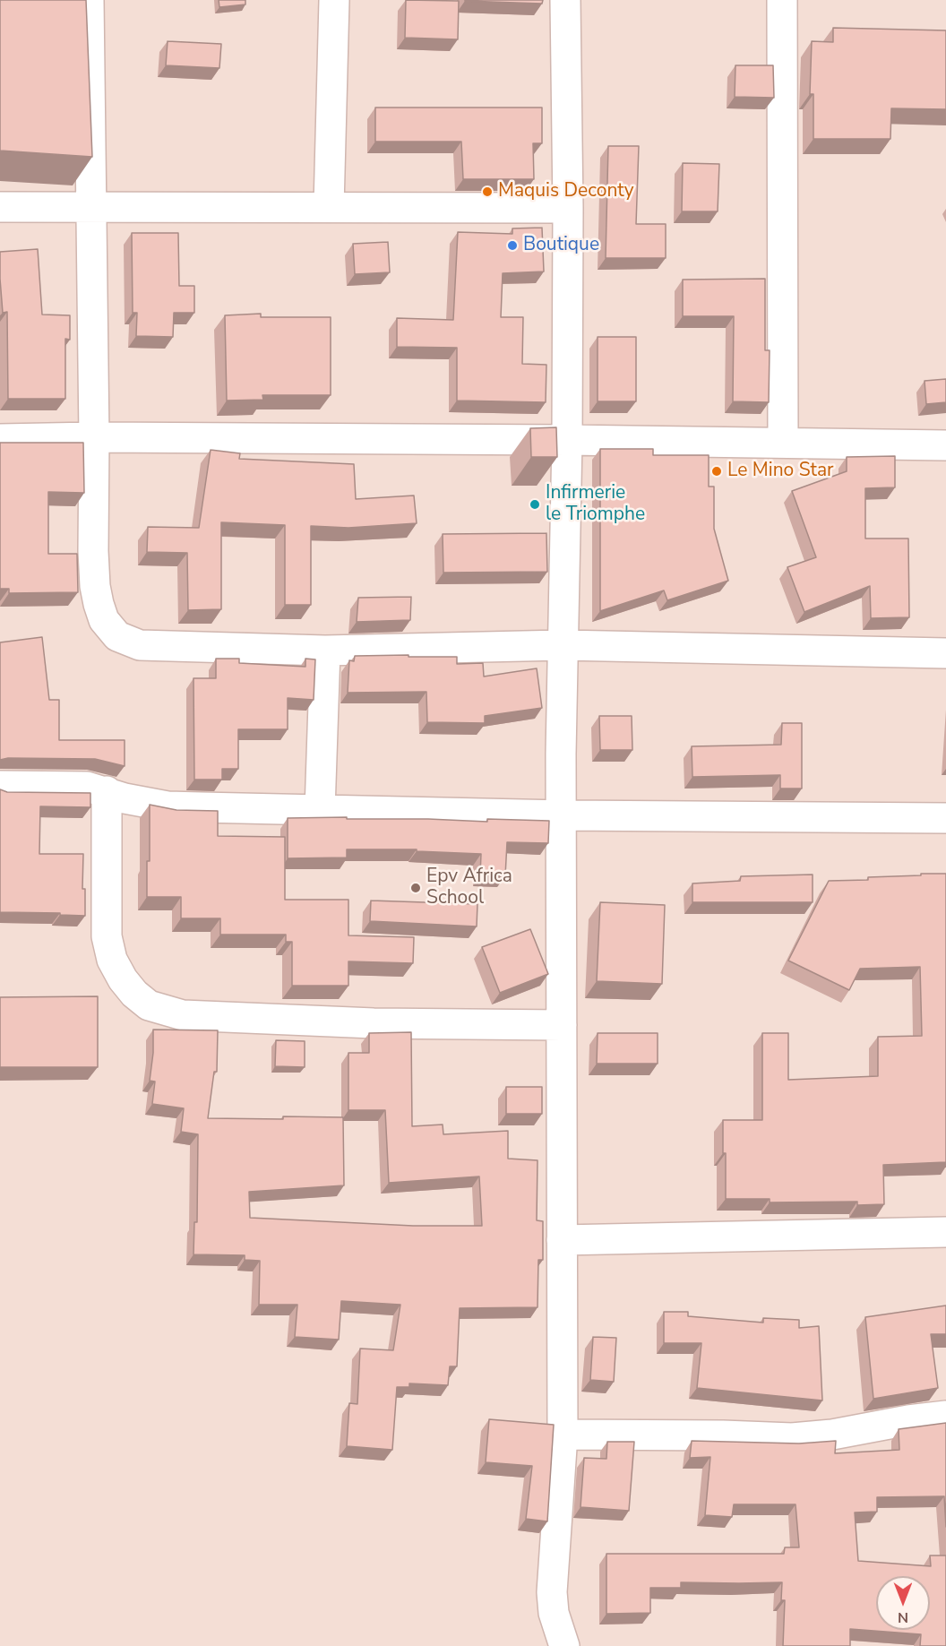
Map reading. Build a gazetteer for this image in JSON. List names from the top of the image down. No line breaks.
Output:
{"places":["Maquis Deconty","Boutique","Le Mino Star","Infirmerie le Triomphe","Epv Africa School"],"north":"bottom"}
